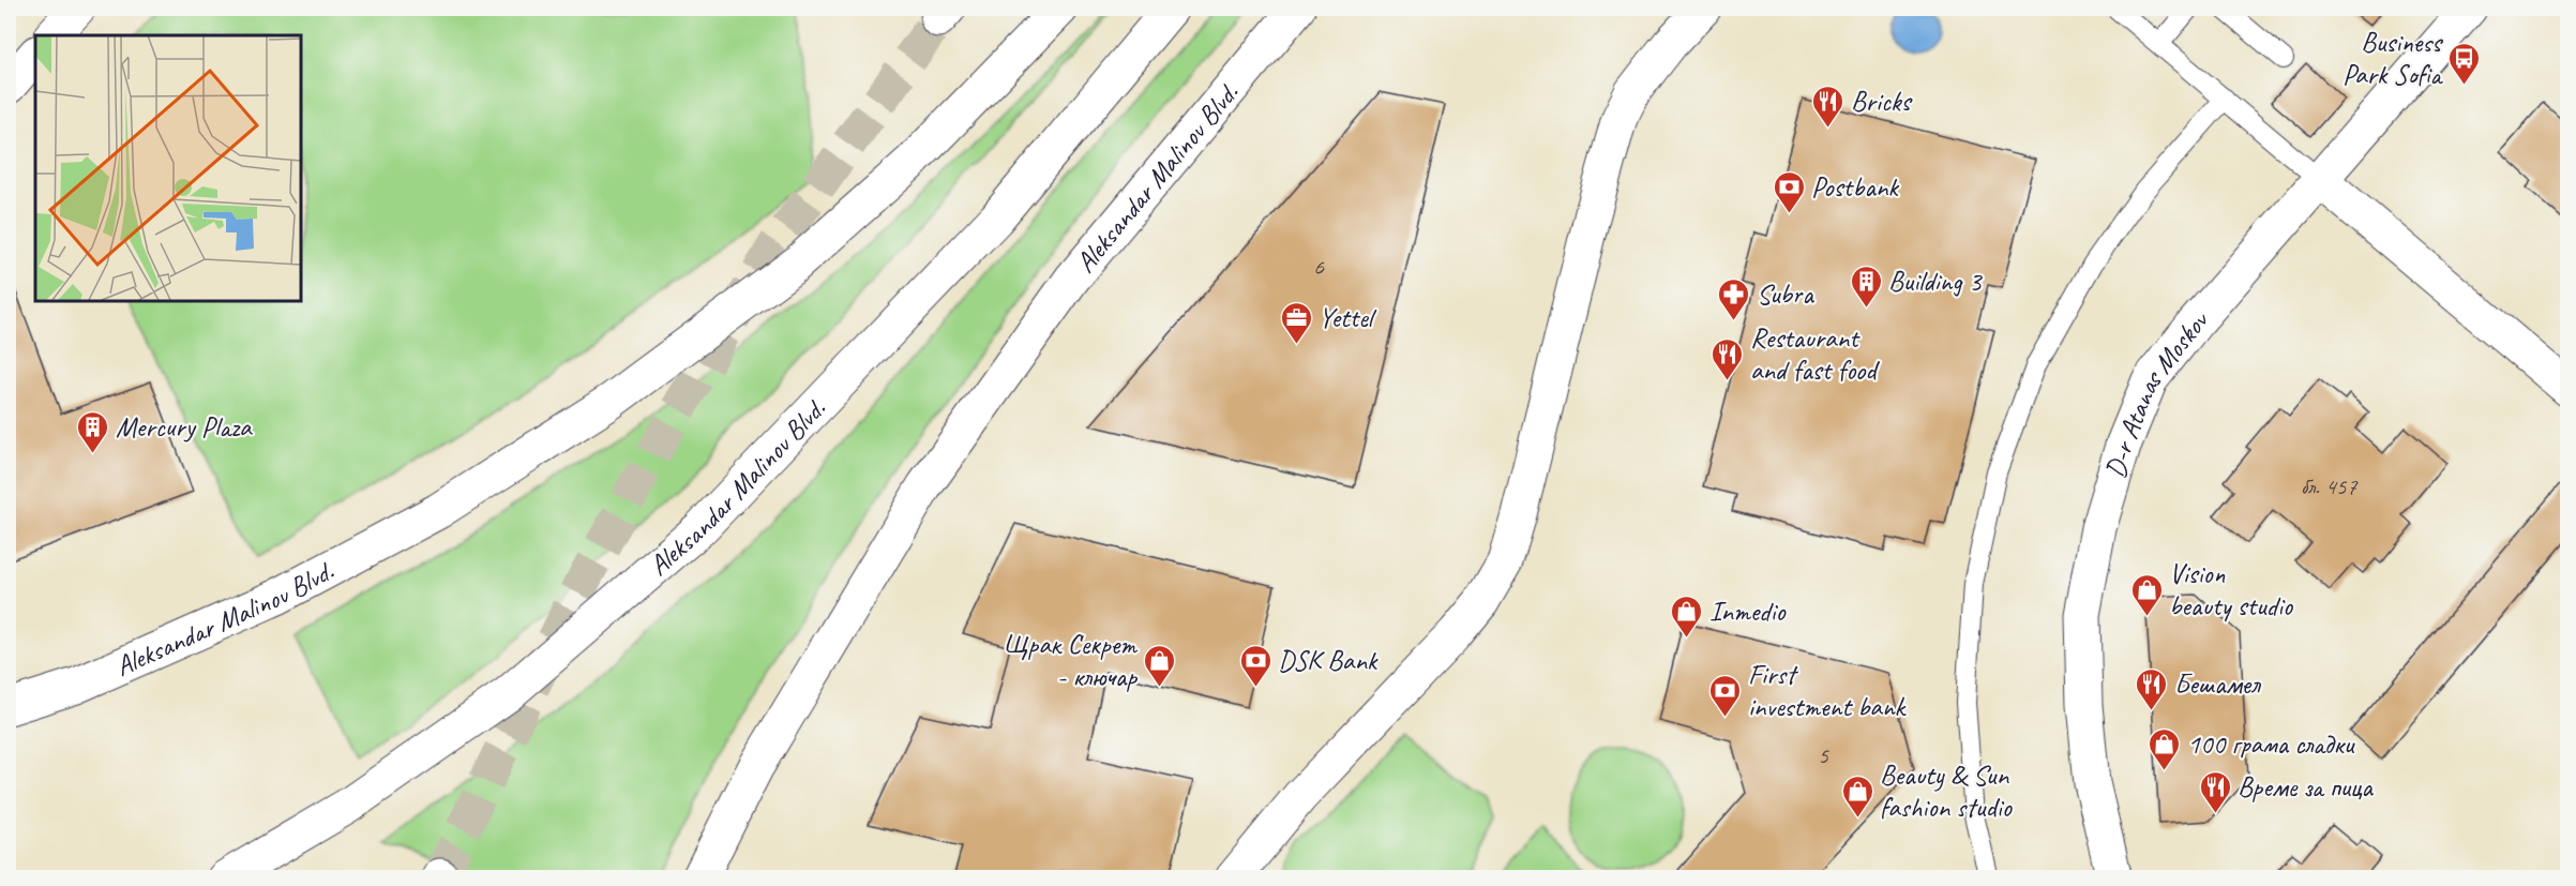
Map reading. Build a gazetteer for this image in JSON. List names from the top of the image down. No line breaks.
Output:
{"streets":{"street":["Aleksandar Malinov Blvd.","D-r Atanas Moskov"]},"places":{"bus stop":["Business Park Sofia"],"restaurant":["Bricks","Restaurant and fast food","Бешамел","Време за пица"],"bank":["Postbank","DSK Bank","First investment bank"],"building":["Building 3","Mercury Plaza"],"pharmacy":["Subra"],"office":["Yettel"],"shop":["Vision beauty studio","Inmedio","Щрак Секрет - ключар","100 грама сладки","Beauty & Sun fashion studio"]},"house_numbers":["6","бл. 457","5"]}
